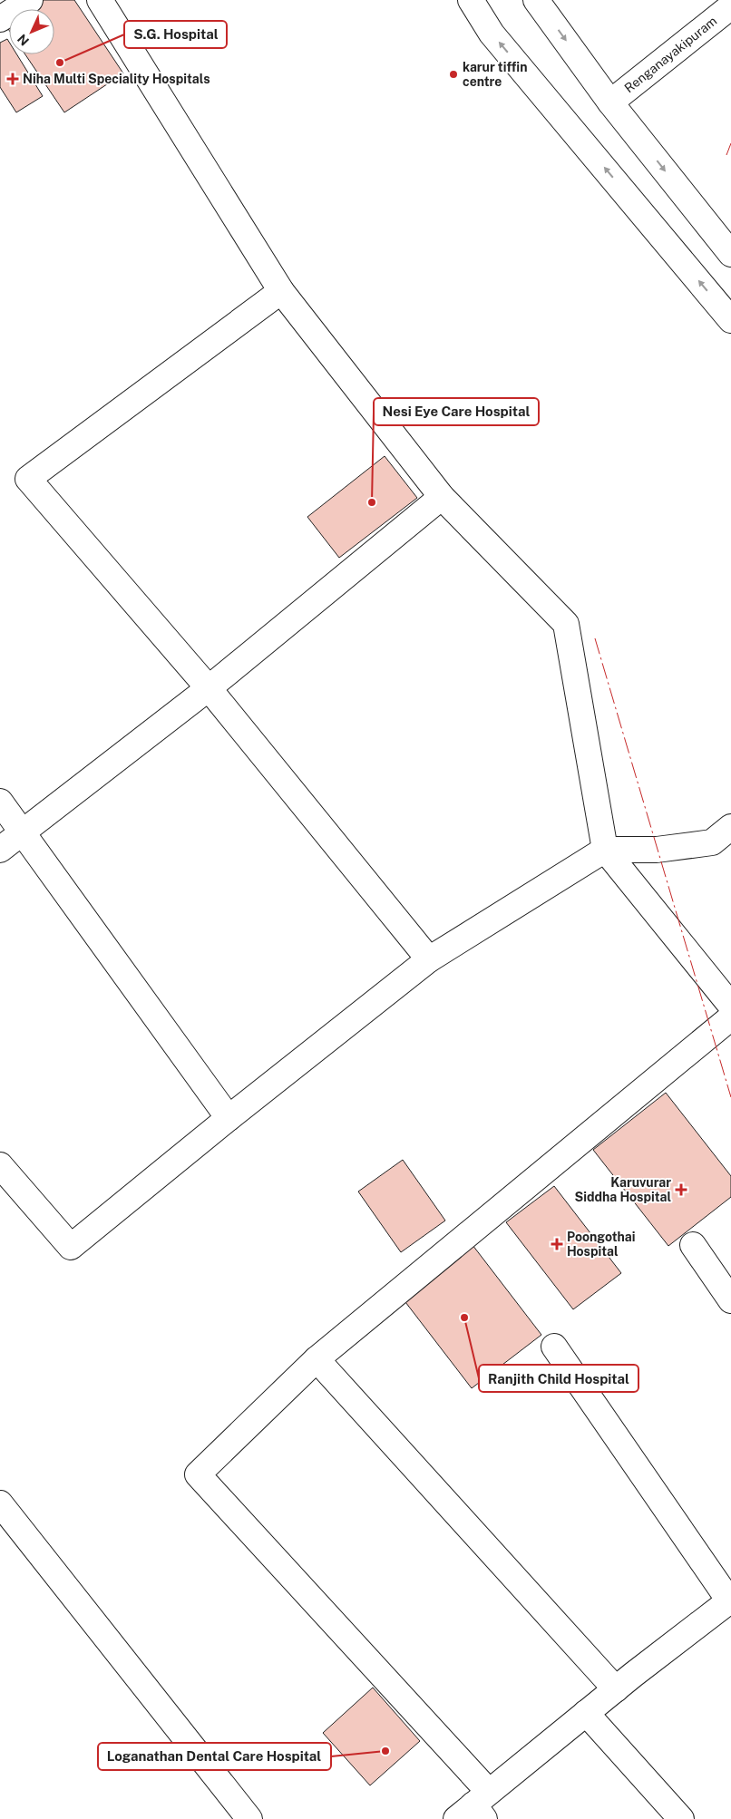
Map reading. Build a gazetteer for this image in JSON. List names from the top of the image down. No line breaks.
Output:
{"streets":{"street":["Renganayakipuram"]},"places":{"other":["S.G. Hospital","karur tiffin centre","Nesi Eye Care Hospital","Ranjith Child Hospital","Loganathan Dental Care Hospital"],"health":["Niha Multi Speciality Hospitals","Karuvurar Siddha Hospital","Poongothai Hospital"]},"north":"bottom left"}
